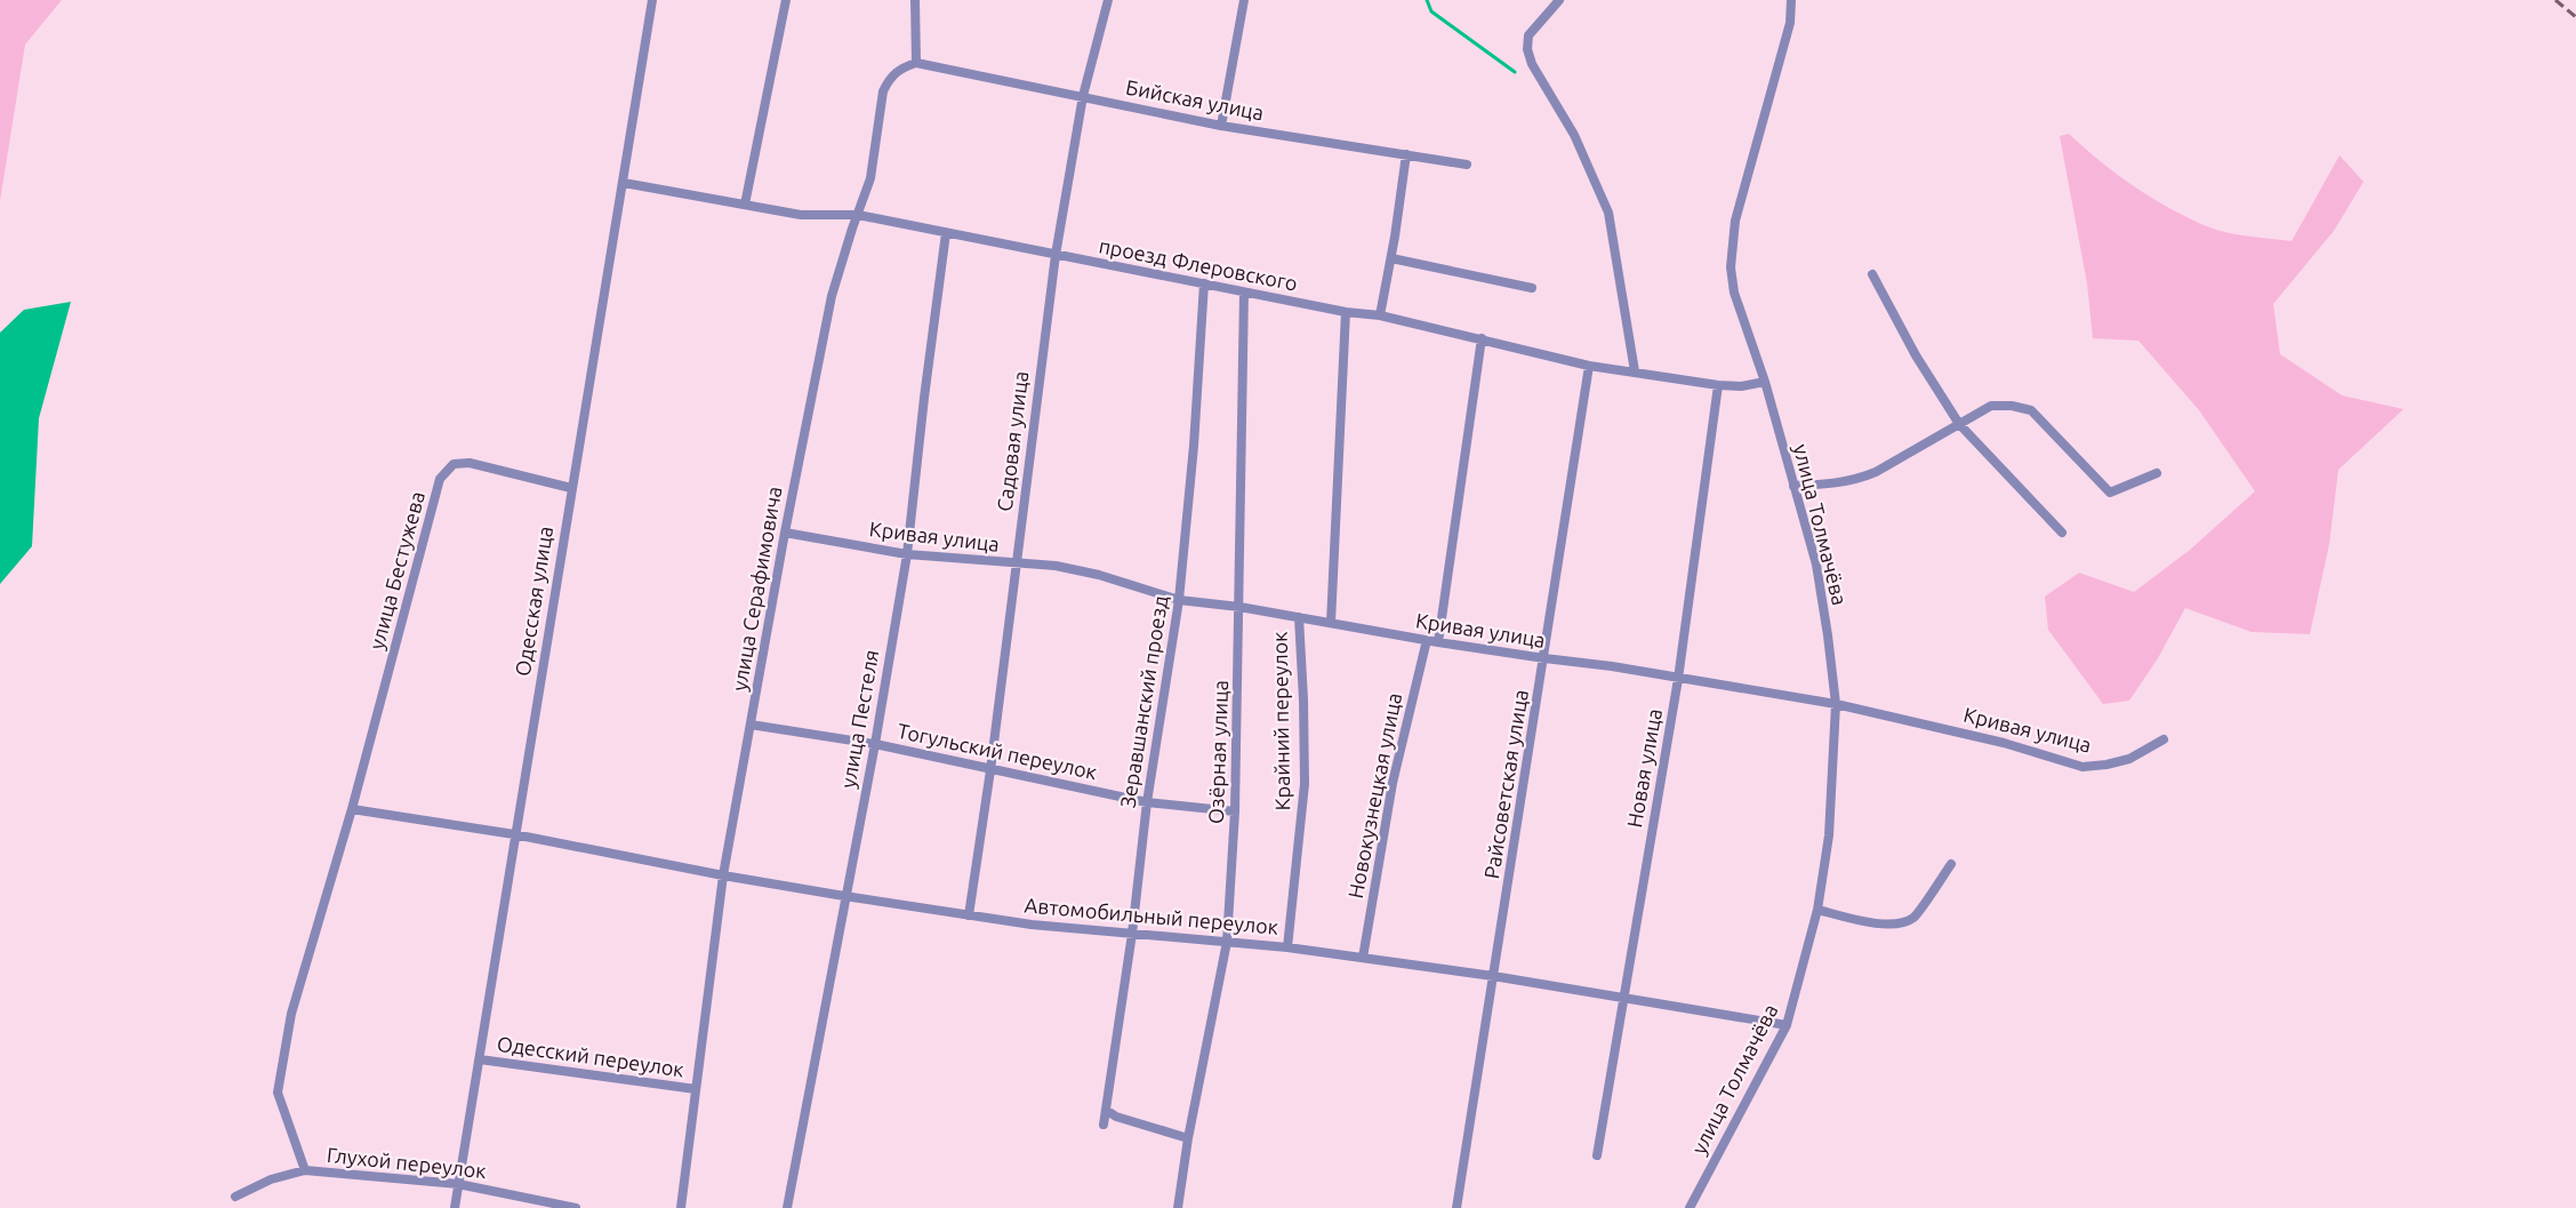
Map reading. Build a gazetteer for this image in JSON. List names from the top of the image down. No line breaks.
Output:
{"streets":{"street":["Бийская улица","проезд Флеровского","Садовая улица","улица Толмачёва","Кривая улица","улица Бестужева","улица Серафимовича","Одесская улица","Зеравшанский проезд","улица Пестеля","Крайний переулок","Тогульский переулок","Озёрная улица","Новая улица","Райсоветская улица","Новокузнецкая улица","Автомобильный переулок","Одесский переулок","Глухой переулок"]},"crossings":[["Бийская улица","Садовая улица"],["Бийская улица","улица Серафимовича"],["проезд Флеровского","Садовая улица"],["проезд Флеровского","улица Толмачёва"],["проезд Флеровского","улица Серафимовича"],["проезд Флеровского","Одесская улица"],["проезд Флеровского","Зеравшанский проезд"],["проезд Флеровского","улица Пестеля"],["проезд Флеровского","Озёрная улица"],["проезд Флеровского","Новая улица"],["проезд Флеровского","Райсоветская улица"],["Садовая улица","Кривая улица"],["Садовая улица","Тогульский переулок"],["Садовая улица","Автомобильный переулок"],["улица Толмачёва","Кривая улица"],["улица Толмачёва","Автомобильный переулок"],["Кривая улица","улица Серафимовича"],["Кривая улица","Зеравшанский проезд"],["Кривая улица","улица Пестеля"],["Кривая улица","Крайний переулок"],["Кривая улица","Озёрная улица"],["Кривая улица","Новая улица"],["Кривая улица","Райсоветская улица"],["Кривая улица","Новокузнецкая улица"],["улица Бестужева","Одесская улица"],["улица Бестужева","Глухой переулок"],["улица Серафимовича","Тогульский переулок"],["улица Серафимовича","Автомобильный переулок"],["улица Серафимовича","Одесский переулок"],["Одесская улица","Автомобильный переулок"],["Одесская улица","Одесский переулок"],["Одесская улица","Глухой переулок"],["Зеравшанский проезд","Тогульский переулок"],["Зеравшанский проезд","Автомобильный переулок"],["улица Пестеля","Тогульский переулок"],["улица Пестеля","Автомобильный переулок"],["Крайний переулок","Автомобильный переулок"],["Тогульский переулок","Озёрная улица"],["Озёрная улица","Автомобильный переулок"],["Новая улица","Автомобильный переулок"],["Райсоветская улица","Автомобильный переулок"],["Новокузнецкая улица","Автомобильный переулок"]]}
